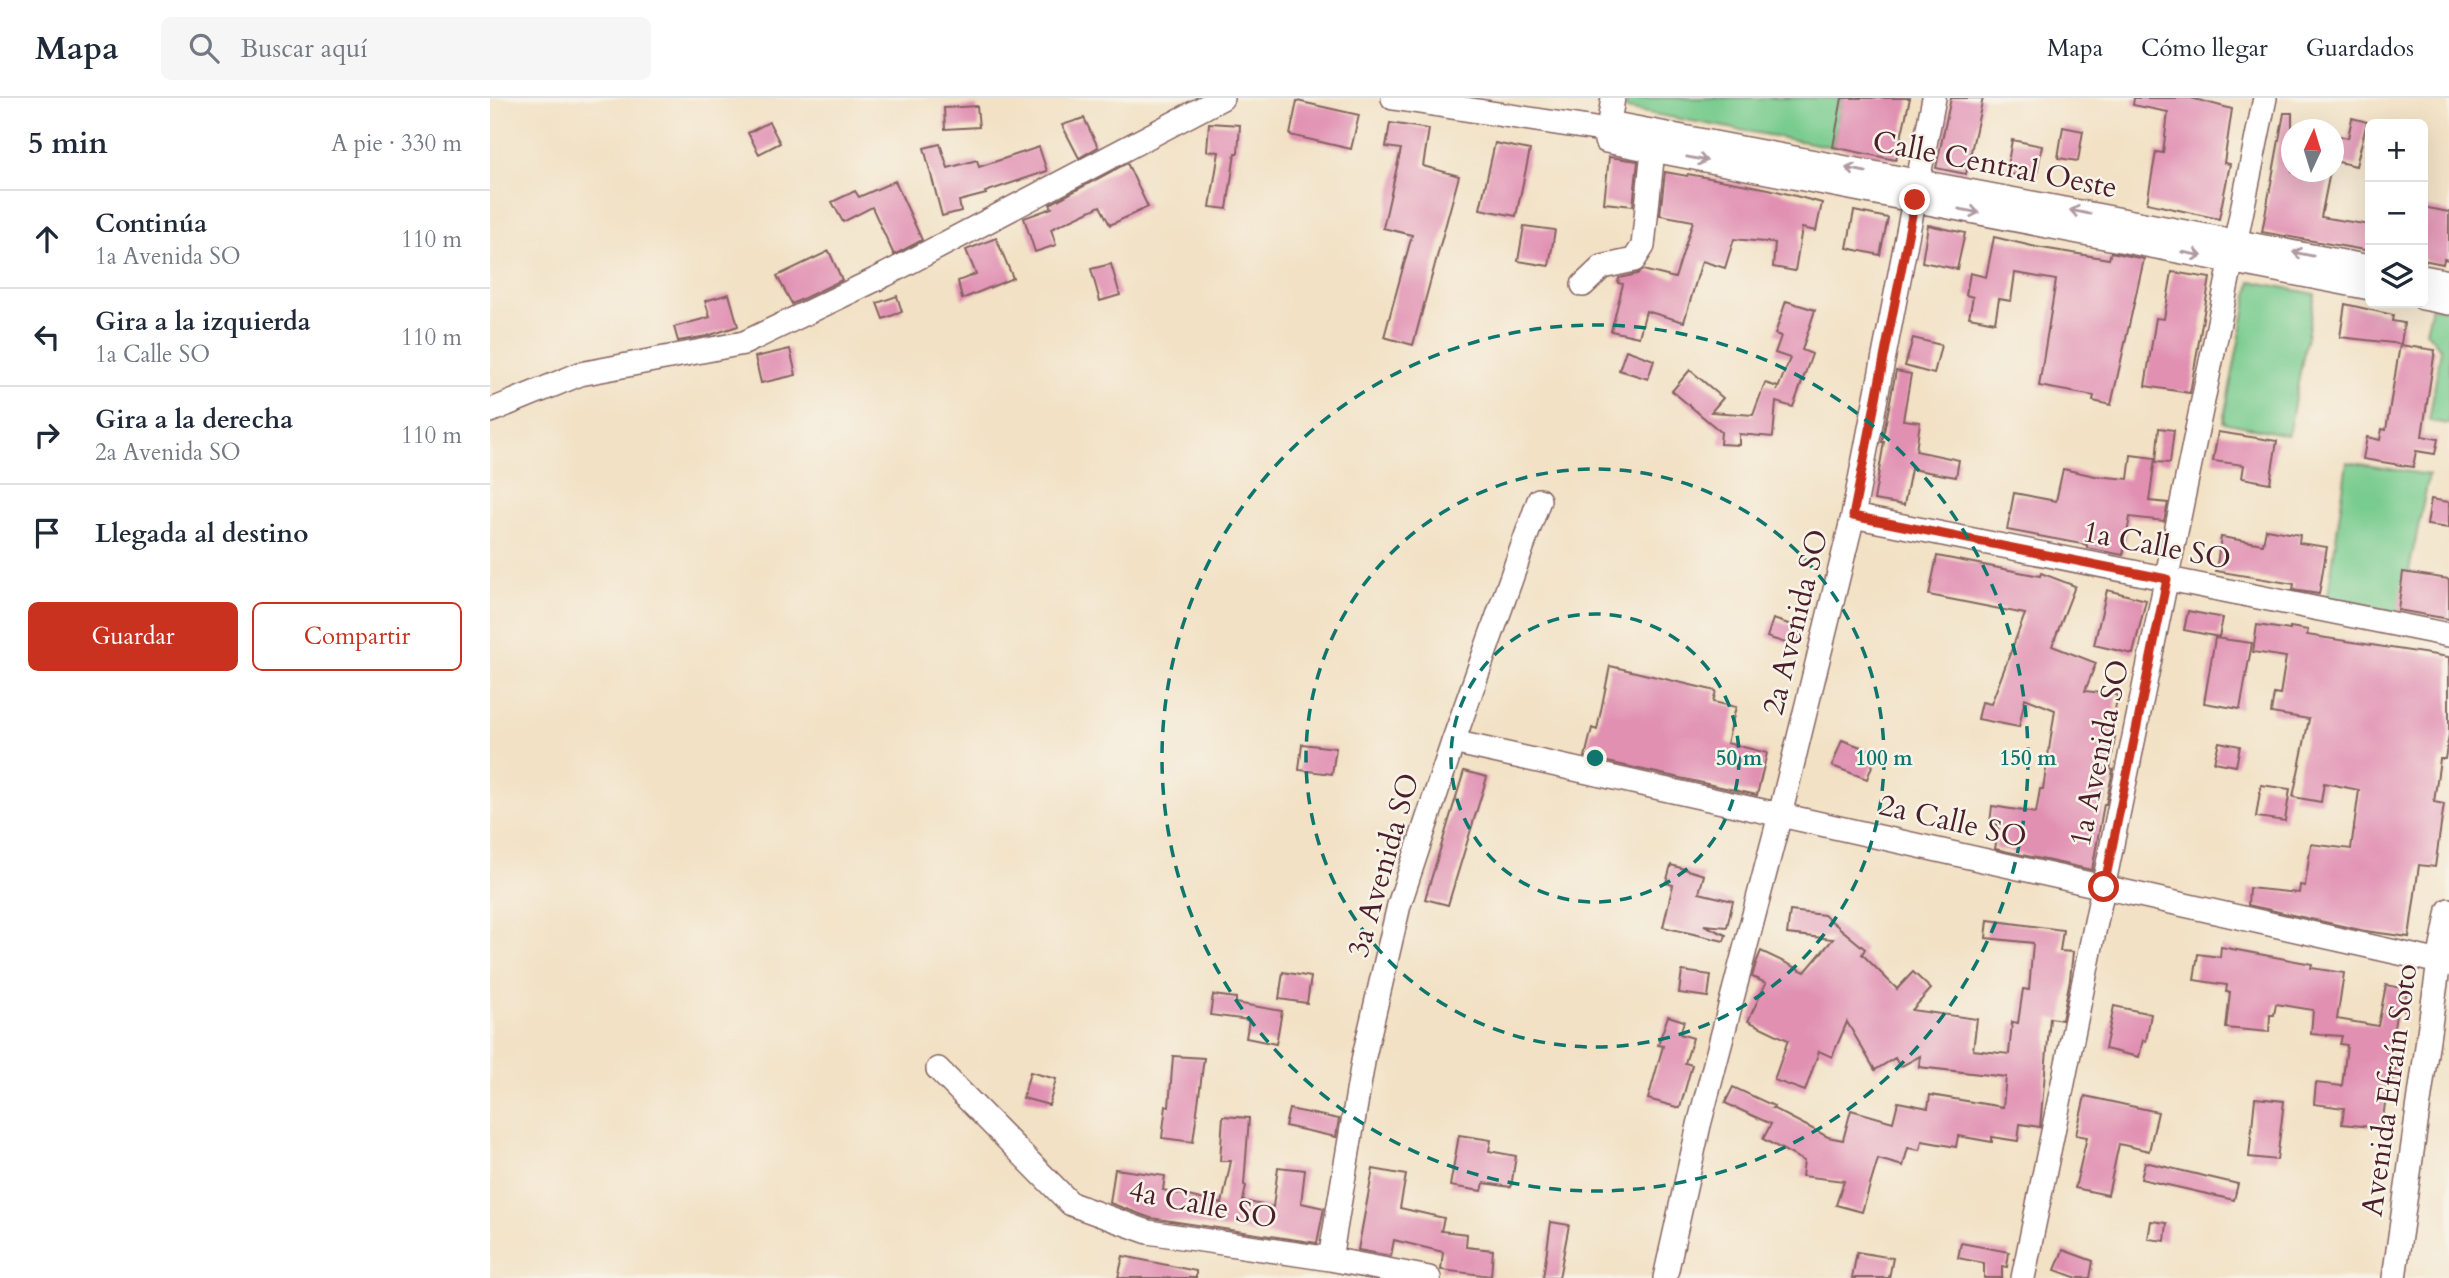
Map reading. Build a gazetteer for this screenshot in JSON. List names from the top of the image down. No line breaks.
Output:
{"streets":{"street":["Calle Central Oeste","1a Calle SO","2a Avenida SO","1a Avenida SO","2a Calle SO","3a Avenida SO","Avenida Efraín Soto","4a Calle SO"]},"crossings":[["Calle Central Oeste","2a Avenida SO"],["Calle Central Oeste","1a Avenida SO"],["1a Calle SO","2a Avenida SO"],["1a Calle SO","1a Avenida SO"],["2a Avenida SO","2a Calle SO"],["1a Avenida SO","2a Calle SO"],["2a Calle SO","3a Avenida SO"],["2a Calle SO","Avenida Efraín Soto"],["3a Avenida SO","4a Calle SO"]],"north":"top","page":{"header":"Mapa","search":"Buscar aquí","nav":["Mapa","Cómo llegar","Guardados"],"heading":["5 min","A pie · 330 m"],"map_buttons":["+","−"],"list":[["Continúa","1a Avenida SO","110 m"],["Gira a la izquierda","1a Calle SO","110 m"],["Gira a la derecha","2a Avenida SO","110 m"],"Llegada al destino"],"buttons":["Guardar","Compartir"]},"rings":["50 m","100 m","150 m"]}
